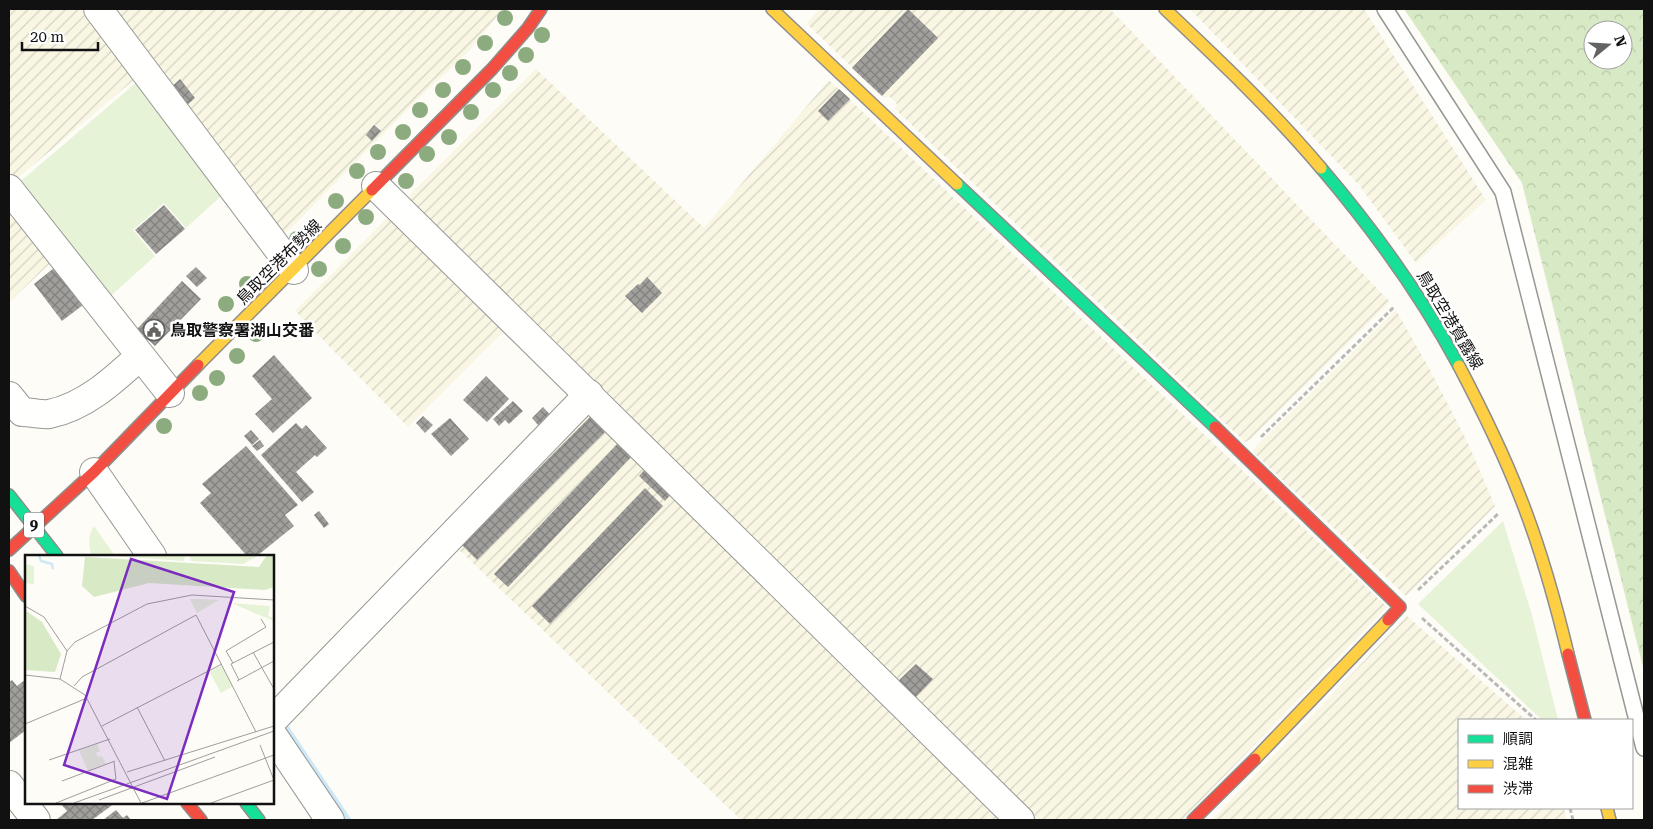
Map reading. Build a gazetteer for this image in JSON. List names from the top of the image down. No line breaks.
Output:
{"streets":{"main road":["鳥取空港布勢線","鳥取空港賀露線","9"]},"crossings":[["鳥取空港布勢線","9"]],"places":{"public building":["鳥取警察署湖山交番"]},"legend":["順調","混雑","渋滞"],"scale_bar":"20 m","north":"right"}
